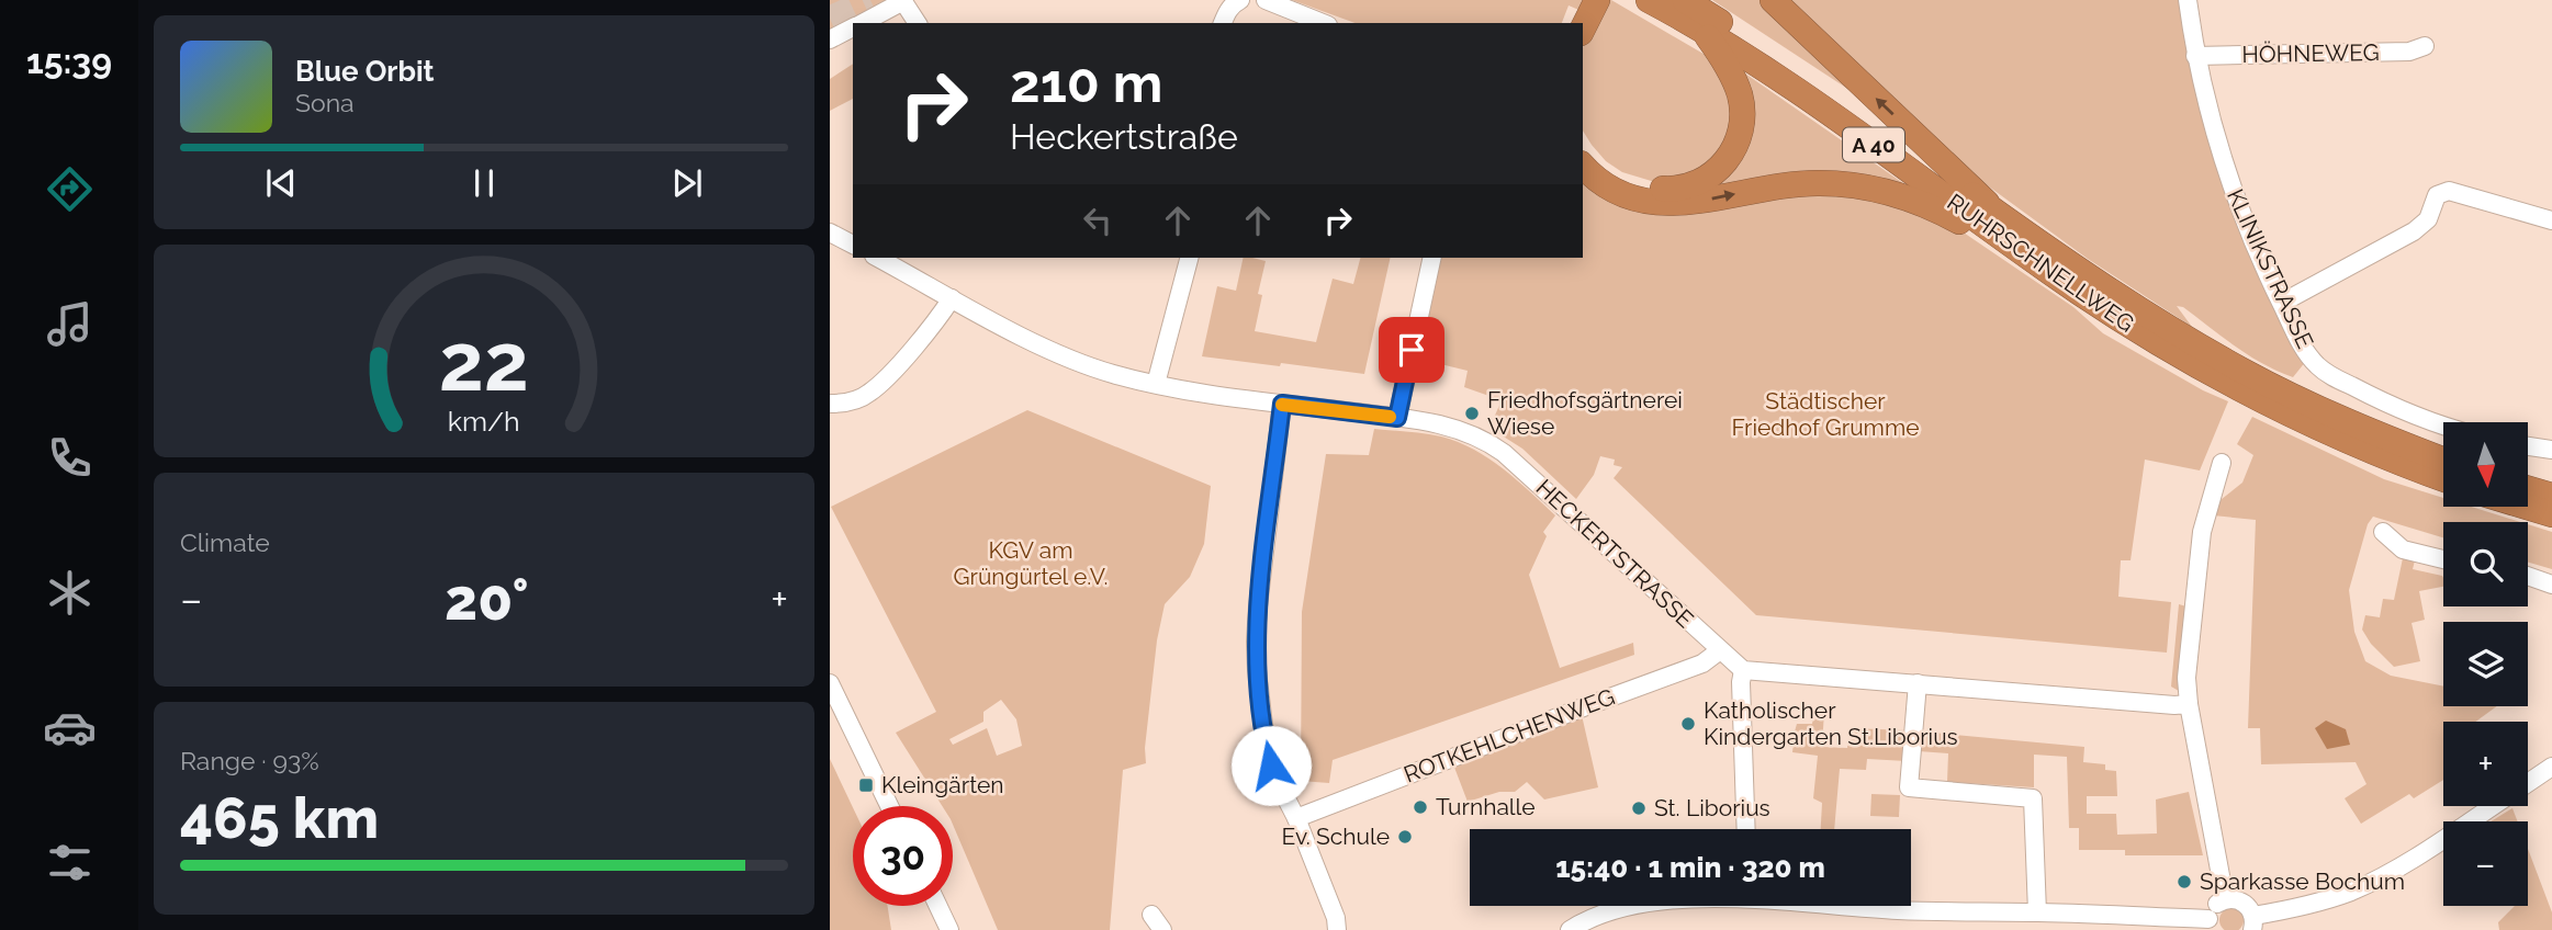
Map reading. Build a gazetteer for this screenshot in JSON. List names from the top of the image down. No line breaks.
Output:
{"streets":{"highway":["A 40","RUHRSCHNELLWEG"],"street":["HÖHNEWEG","KLINIKSTRASSE","HECKERTSTRASSE","ROTKEHLCHENWEG"]},"crossings":[["HÖHNEWEG","KLINIKSTRASSE"],["HECKERTSTRASSE","ROTKEHLCHENWEG"]],"parks":["Städtischer Friedhof Grumme","KGV am Grüngürtel e.V."],"places":{"other":["Friedhofsgärtnerei Wiese","Katholischer Kindergarten St.Liborius","Turnhalle","St. Liborius","Ev. Schule","Sparkasse Bochum"],"transit":["Kleingärten"]},"north":"bottom","page":{"tabs":"15:39","turn":["210 m","Heckertstraße"],"song":["Blue Orbit","Sona"],"map_buttons":["+","−"],"tile":["Climate",["Range · 93%","465 km"]],"heat":["−","20°","+"],"limit":"30","trip":"15:40 · 1 min · 320 m","gauge":["22","km/h"]}}
